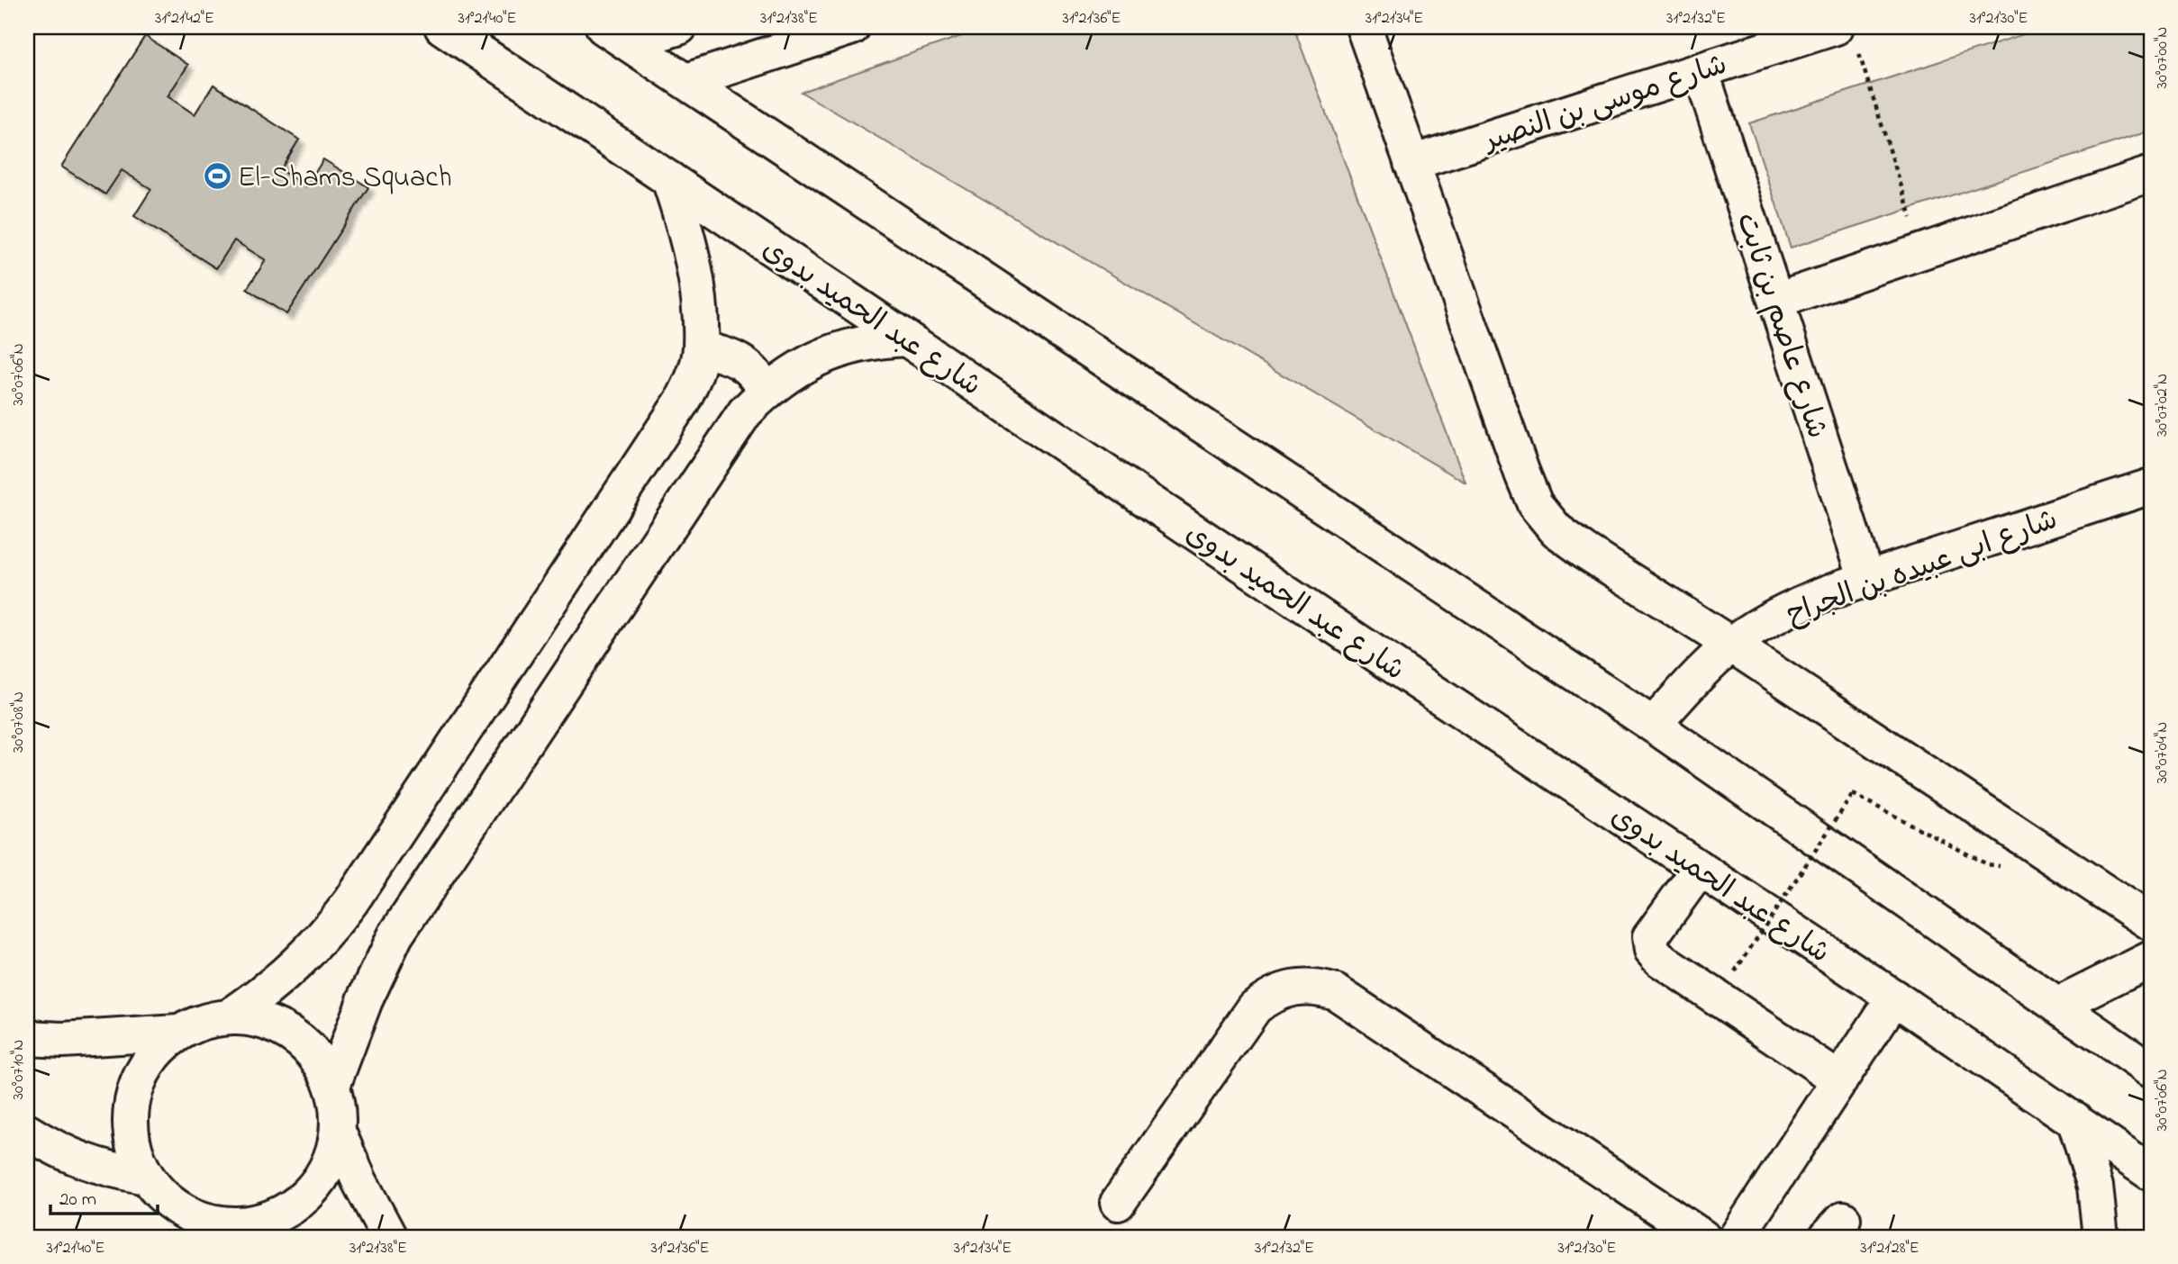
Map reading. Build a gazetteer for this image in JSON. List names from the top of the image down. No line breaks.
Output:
{"streets":{"street":["شارع موسى بن النصير","شارع عبد الحميد بدوى","شارع عاصم بن ثابت","شارع ابى عبيده بن الجراح"]},"crossings":[["شارع موسى بن النصير","شارع عاصم بن ثابت"],["شارع عاصم بن ثابت","شارع ابى عبيده بن الجراح"]],"places":{"sports":["El-Shams Squach"]},"scale_bar":"20 m","coordinates":["31°21'42\"E","31°21'40\"E","31°21'38\"E","31°21'36\"E","31°21'34\"E","31°21'32\"E","31°21'30\"E","30°07'00\"N","30°07'06\"N","30°07'02\"N","30°07'08\"N","30°07'04\"N","30°07'10\"N","31°21'28\"E"]}
